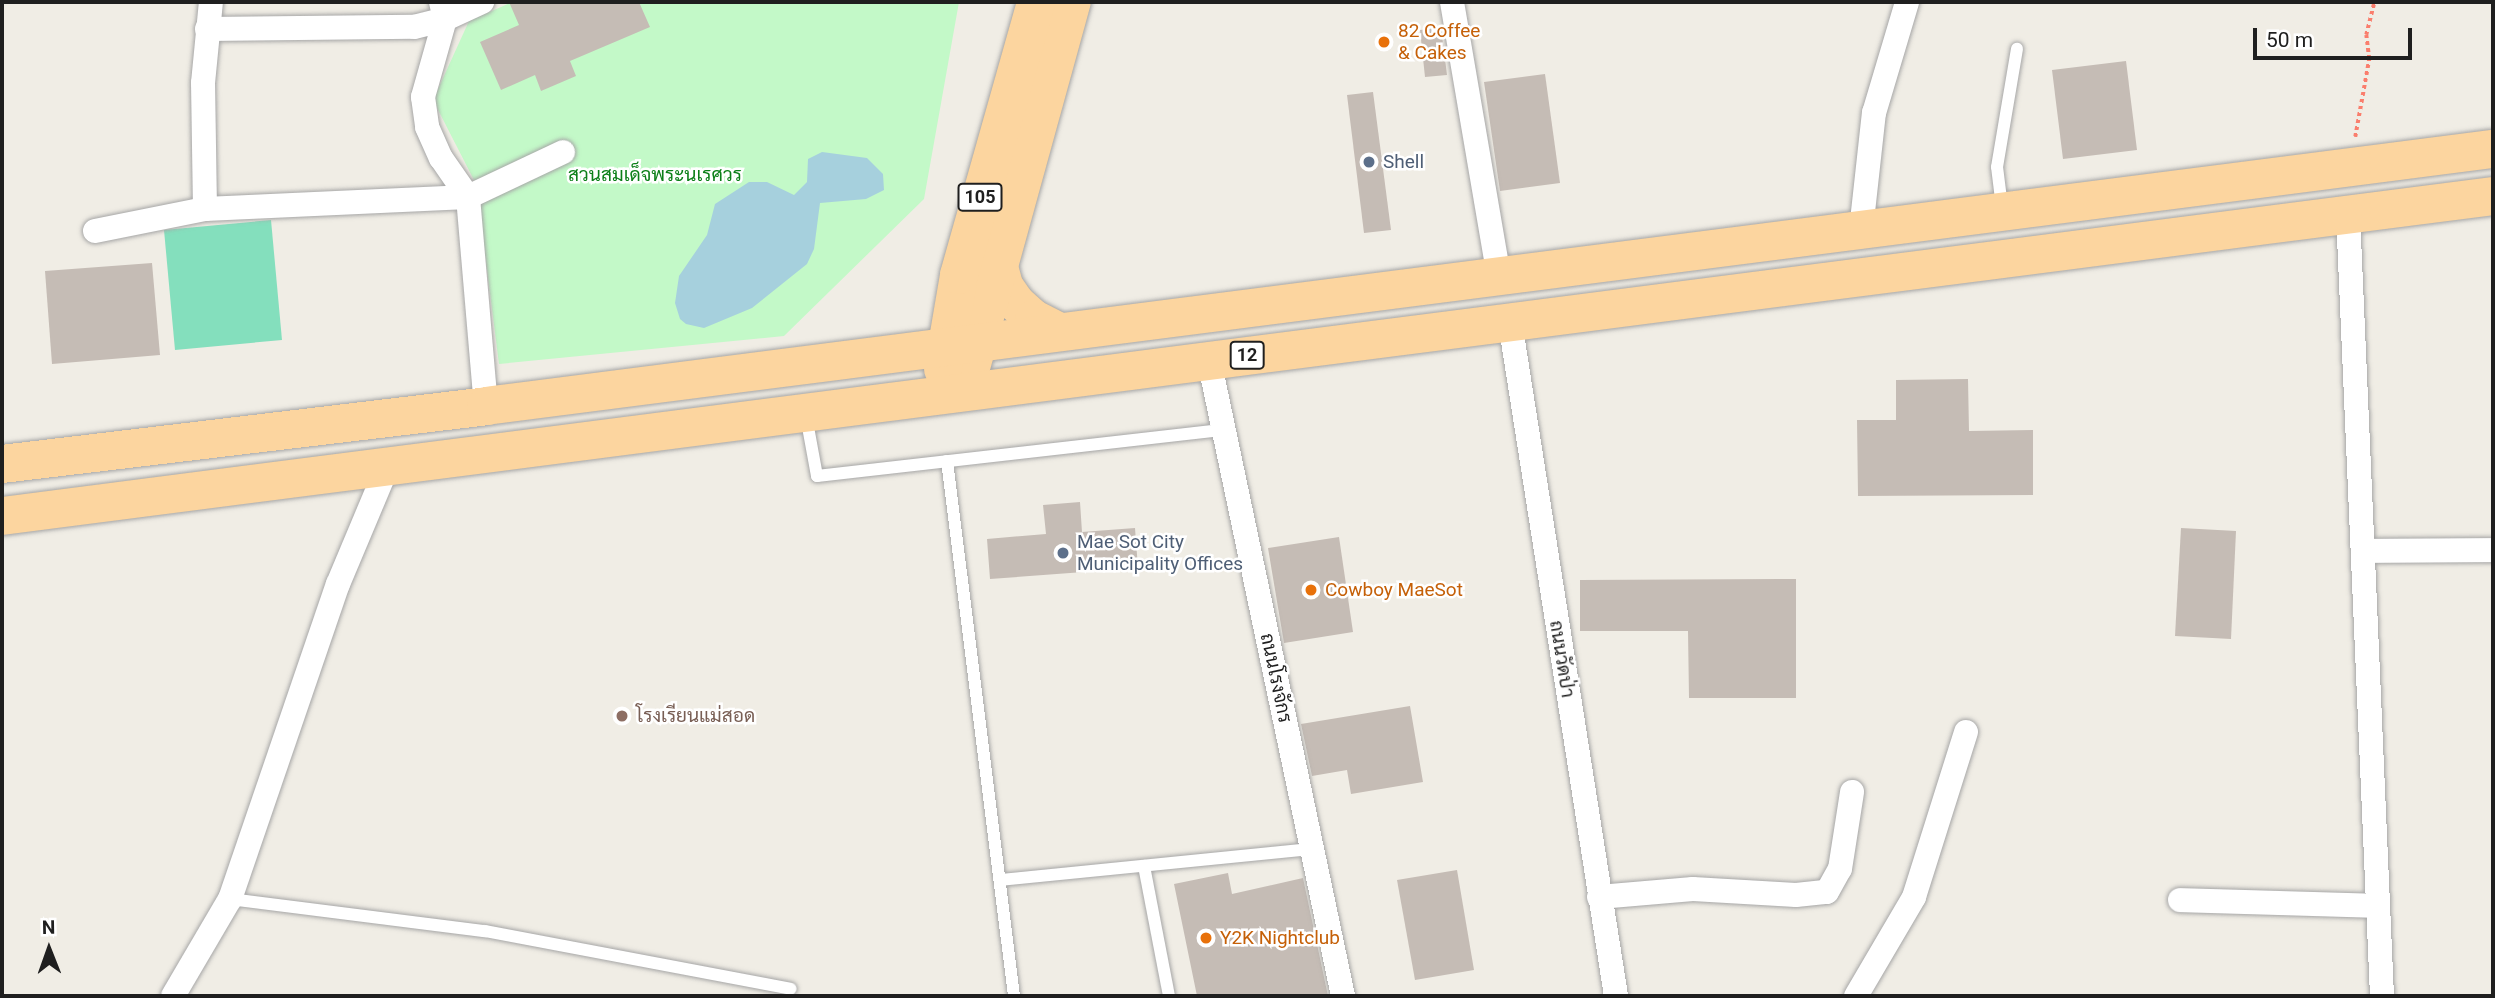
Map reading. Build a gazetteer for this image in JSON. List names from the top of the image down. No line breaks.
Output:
{"streets":{"main road":["105","12"],"street":["ถนนวัดป่า","ถนนโรงจักร"]},"crossings":[["105","12"],["12","ถนนวัดป่า"],["12","ถนนโรงจักร"]],"parks":["สวนสมเด็จพระนเรศวร"],"places":["82 Coffee & Cakes","Shell","Mae Sot City Municipality Offices","Cowboy MaeSot","โรงเรียนแม่สอด","Y2K Nightclub"],"scale_bar":"50 m","north":"top"}
